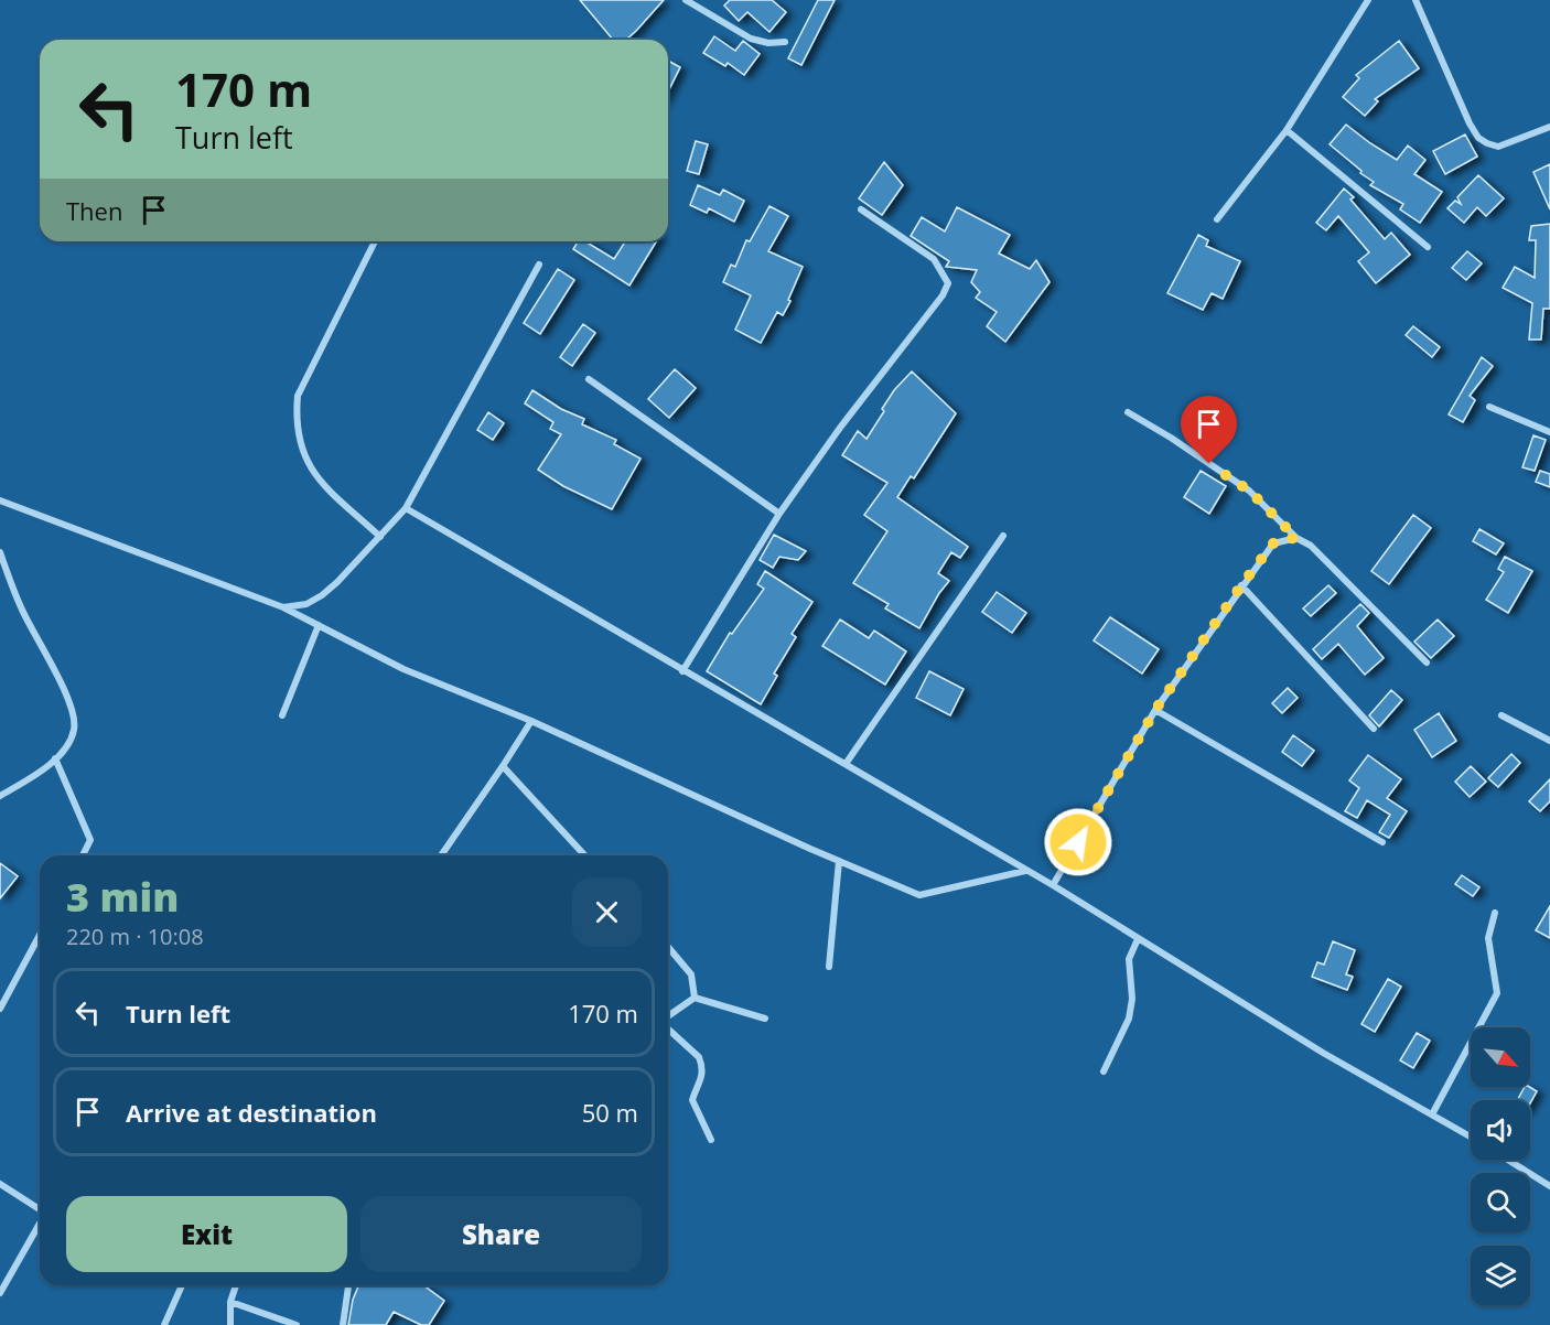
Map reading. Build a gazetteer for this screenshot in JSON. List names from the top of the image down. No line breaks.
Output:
{"north":"bottom right","page":{"turn":["170 m","Turn left"],"then":"Then","heading":["3 min","220 m · 10:08"],"list":[{"name":"Turn left","value":"170 m"},{"name":"Arrive at destination","value":"50 m"}],"buttons":["Exit","Share"]}}
